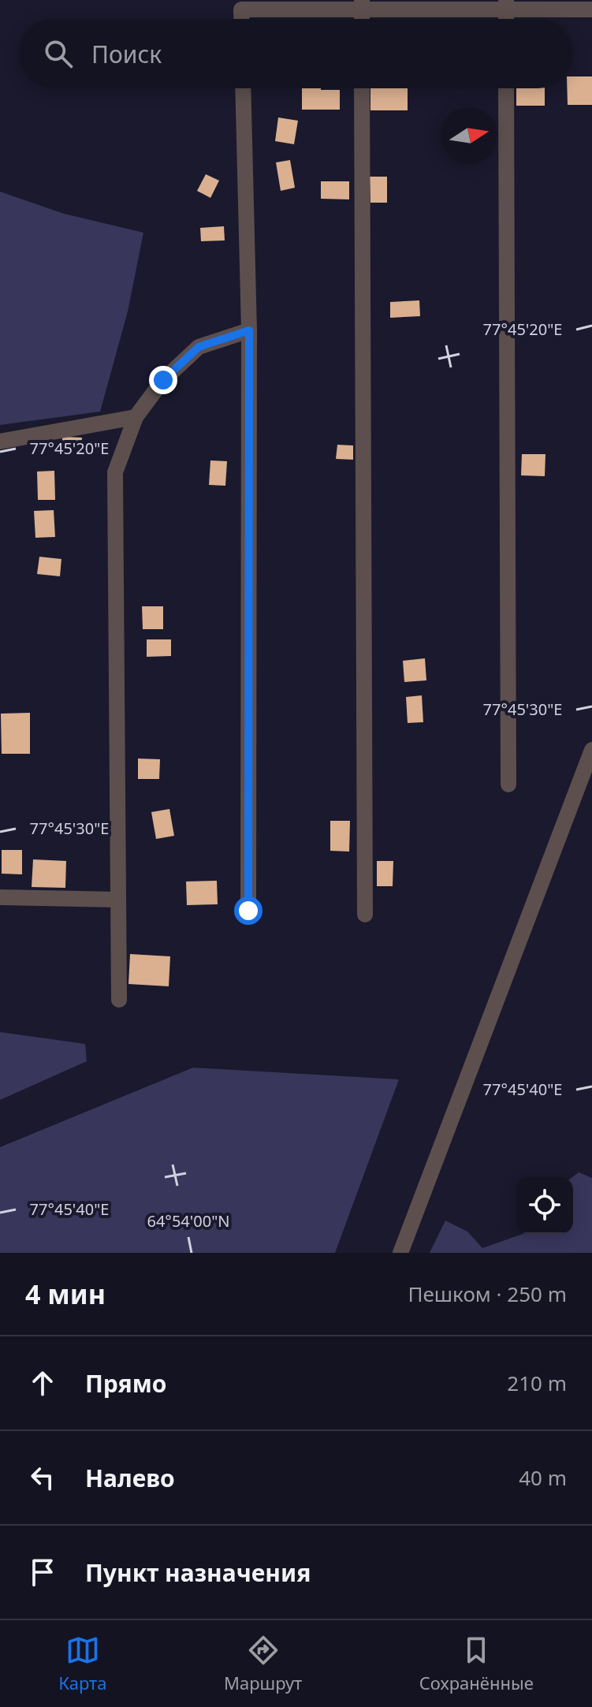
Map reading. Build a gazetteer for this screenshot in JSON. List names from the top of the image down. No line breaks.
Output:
{"north":"right","page":{"search":"Поиск","heading":["4 мин","Пешком · 250 m"],"list":[["Прямо","210 m"],["Налево","40 m"],"Пункт назначения"],"nav":["Карта","Маршрут","Сохранённые"]},"coordinates":["77°45'20\"E","77°45'30\"E","77°45'40\"E","64°54'00\"N"]}
